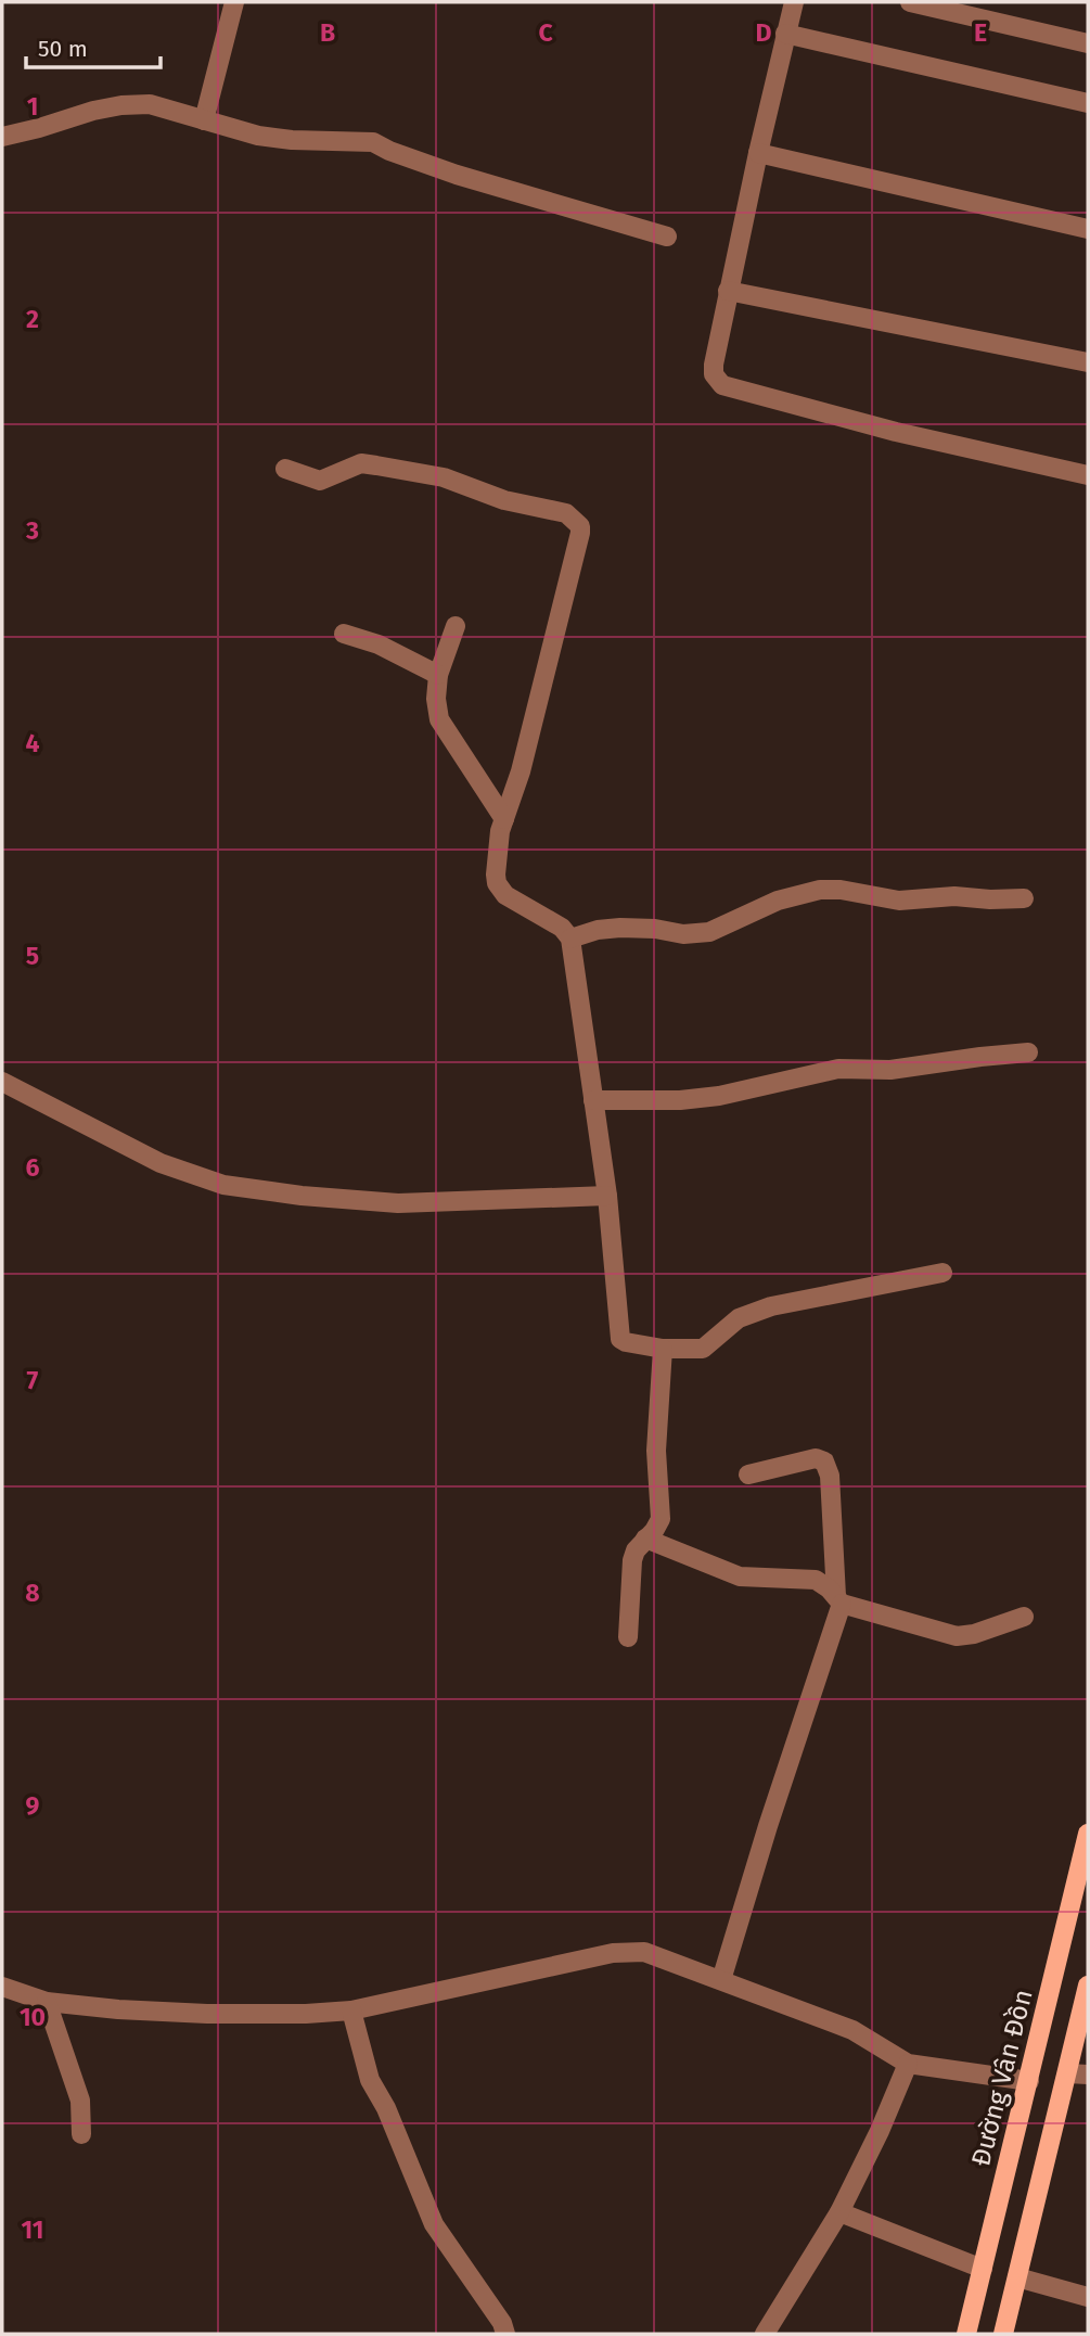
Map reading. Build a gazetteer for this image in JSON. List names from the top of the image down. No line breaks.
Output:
{"streets":{"main road":["Đường Vân Đồn"]},"scale_bar":"50 m","grid":{"columns":["B","C","D","E"],"rows":["1","2","3","4","5","6","7","8","9","10","11"]}}
